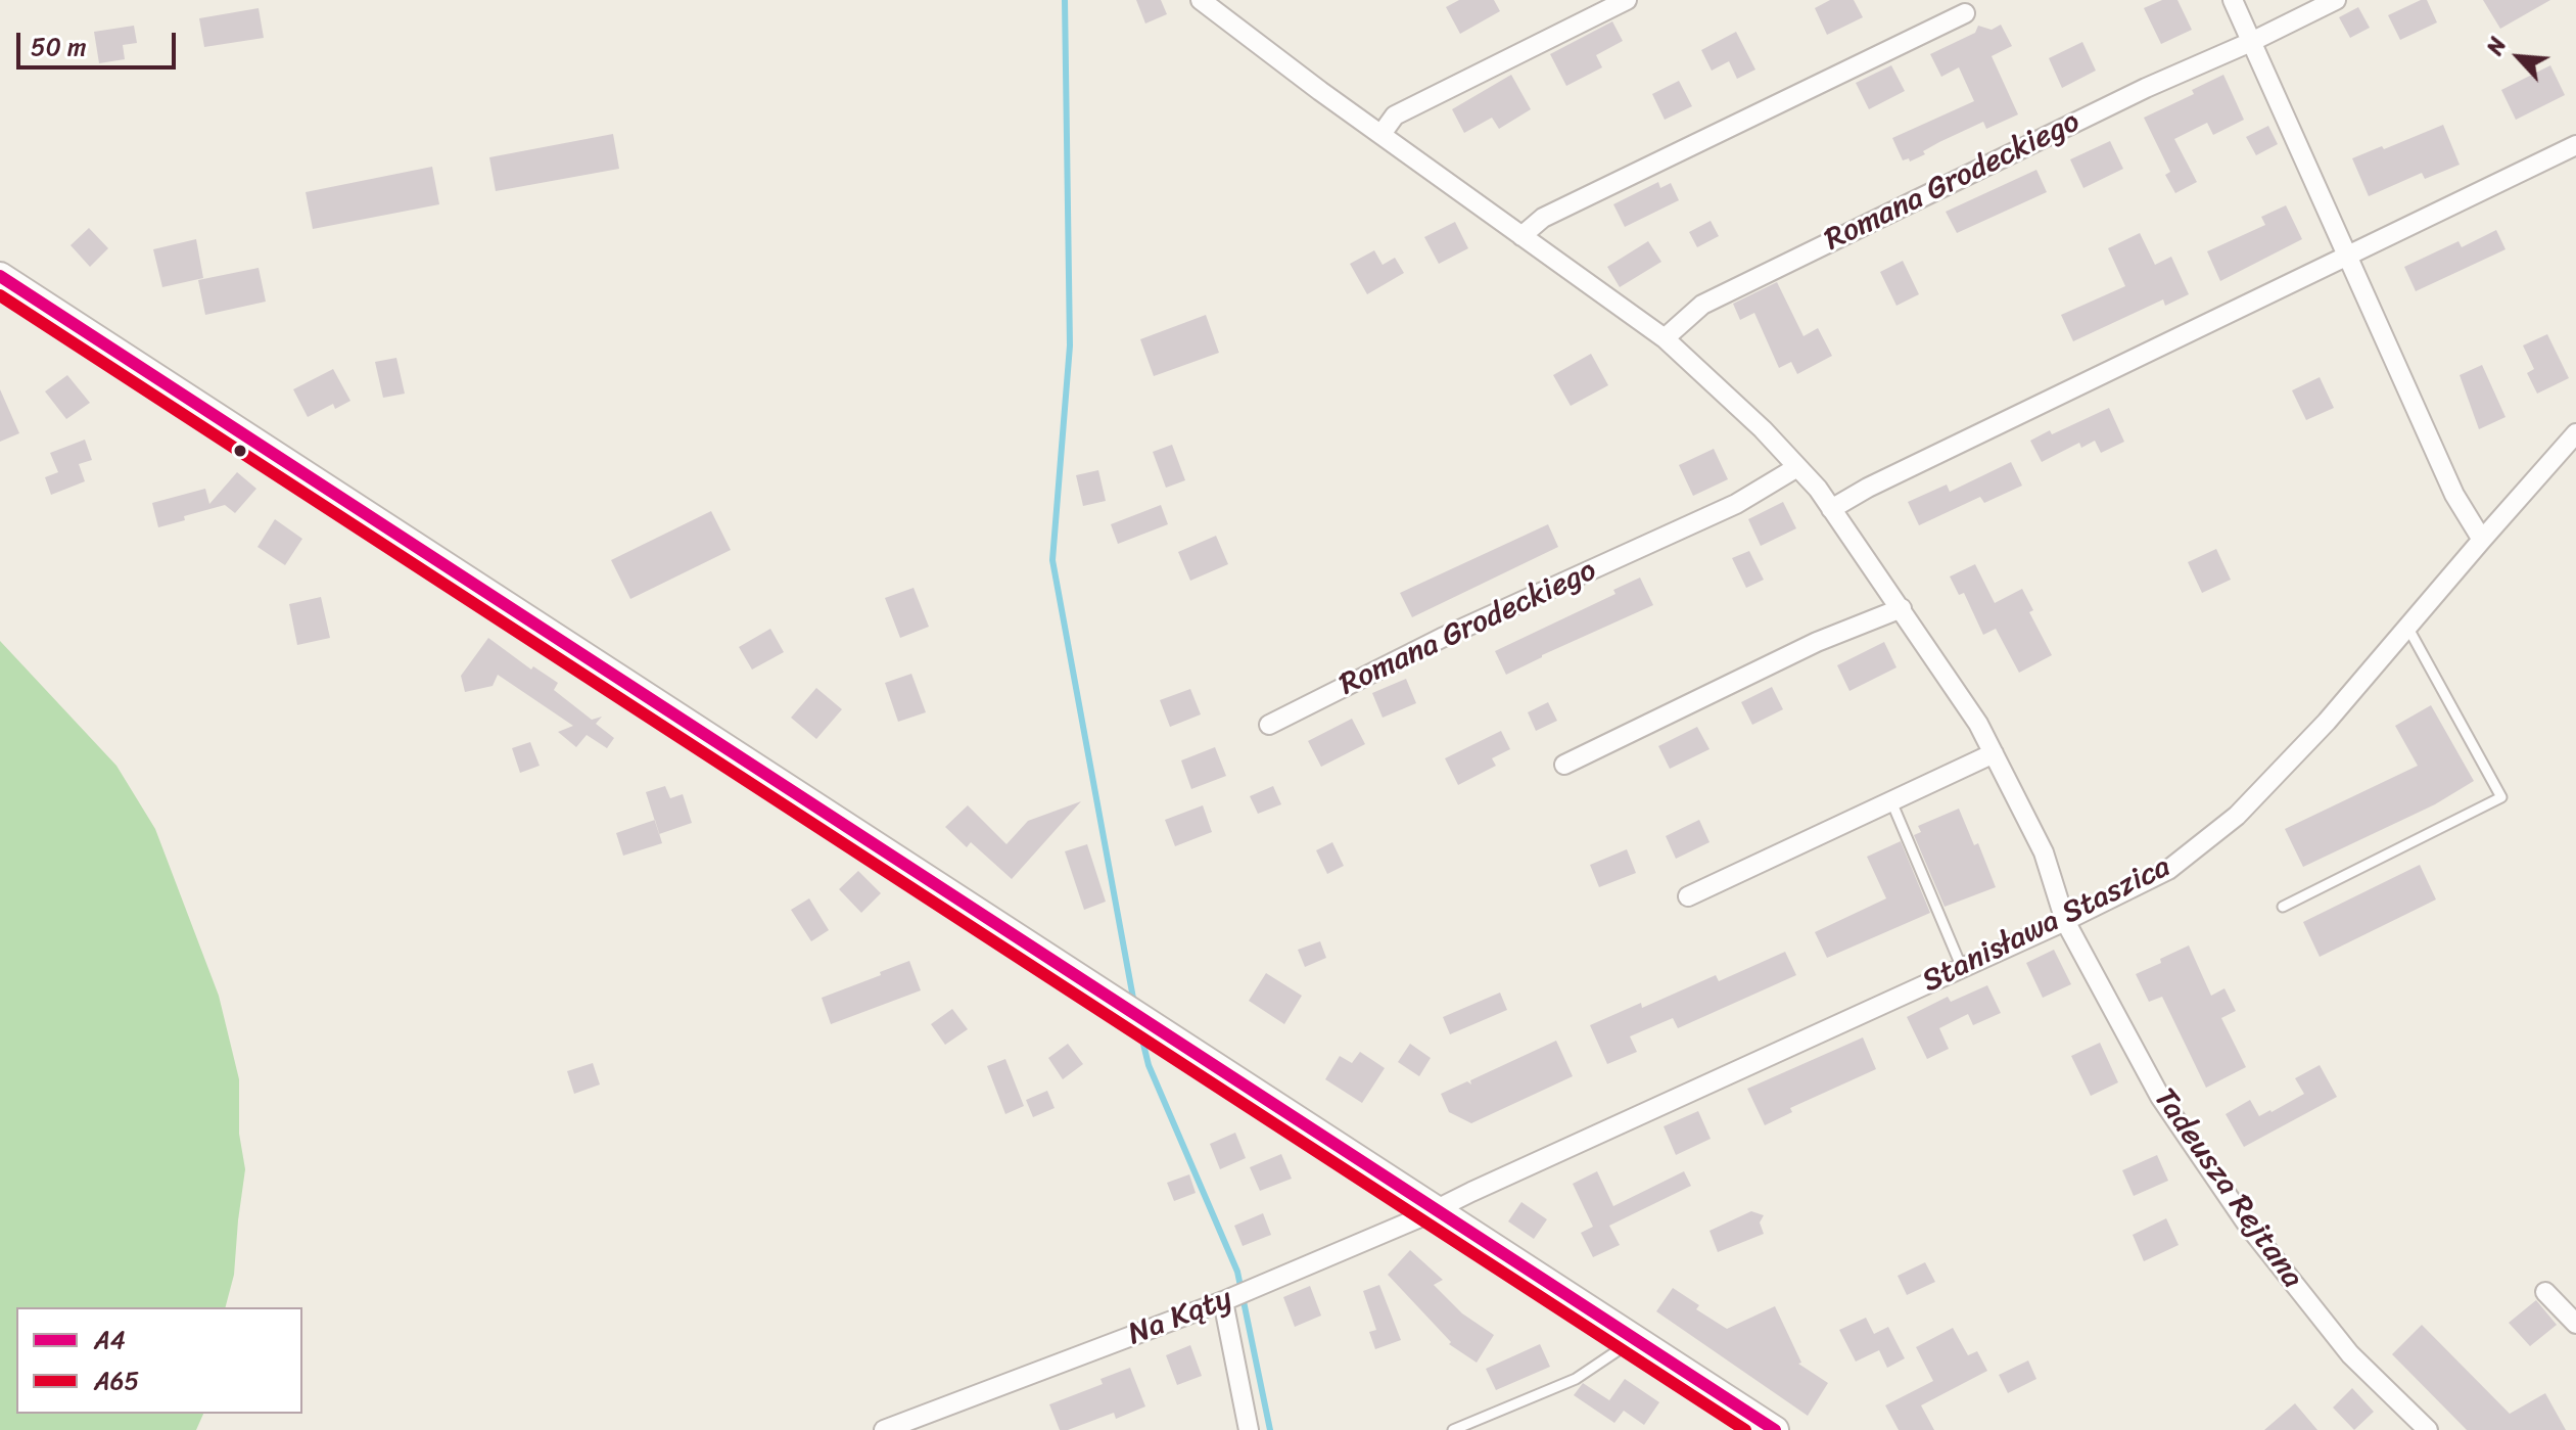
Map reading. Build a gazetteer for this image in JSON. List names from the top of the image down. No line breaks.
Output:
{"streets":{"street":["Romana Grodeckiego","Stanisława Staszica","Tadeusza Rejtana","Na Kąty"]},"crossings":[["Stanisława Staszica","Tadeusza Rejtana"],["Stanisława Staszica","Na Kąty"]],"lines":["transit line A4","transit line A65"],"legend":["A4","A65"],"scale_bar":"50 m","north":"top left"}
